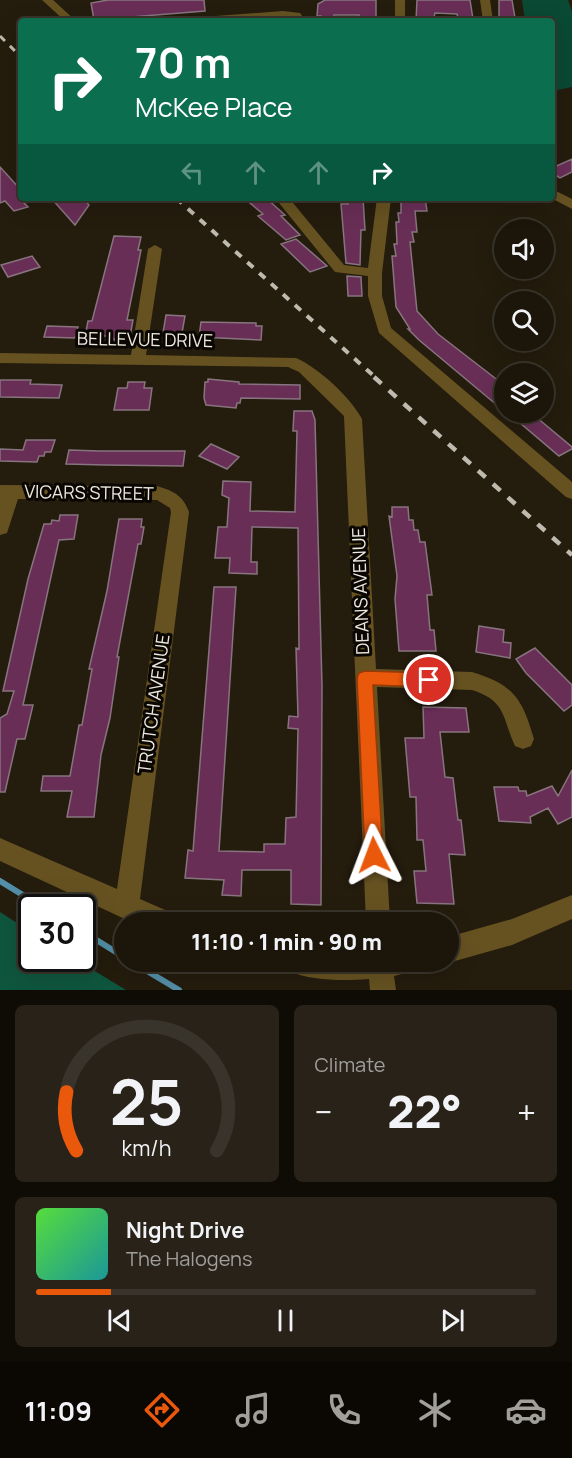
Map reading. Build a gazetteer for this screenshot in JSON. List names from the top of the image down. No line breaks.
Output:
{"streets":{"street":["BELLEVUE DRIVE","VICARS STREET","DEANS AVENUE","TRUTCH AVENUE"]},"crossings":[["BELLEVUE DRIVE","DEANS AVENUE"],["VICARS STREET","TRUTCH AVENUE"]],"page":{"turn":["70 m","McKee Place"],"limit":"30","trip":"11:10 · 1 min · 90 m","tile":"Climate","heat":["−","22°","+"],"song":["Night Drive","The Halogens"],"tabs":"11:09","gauge":["25","km/h"]}}
